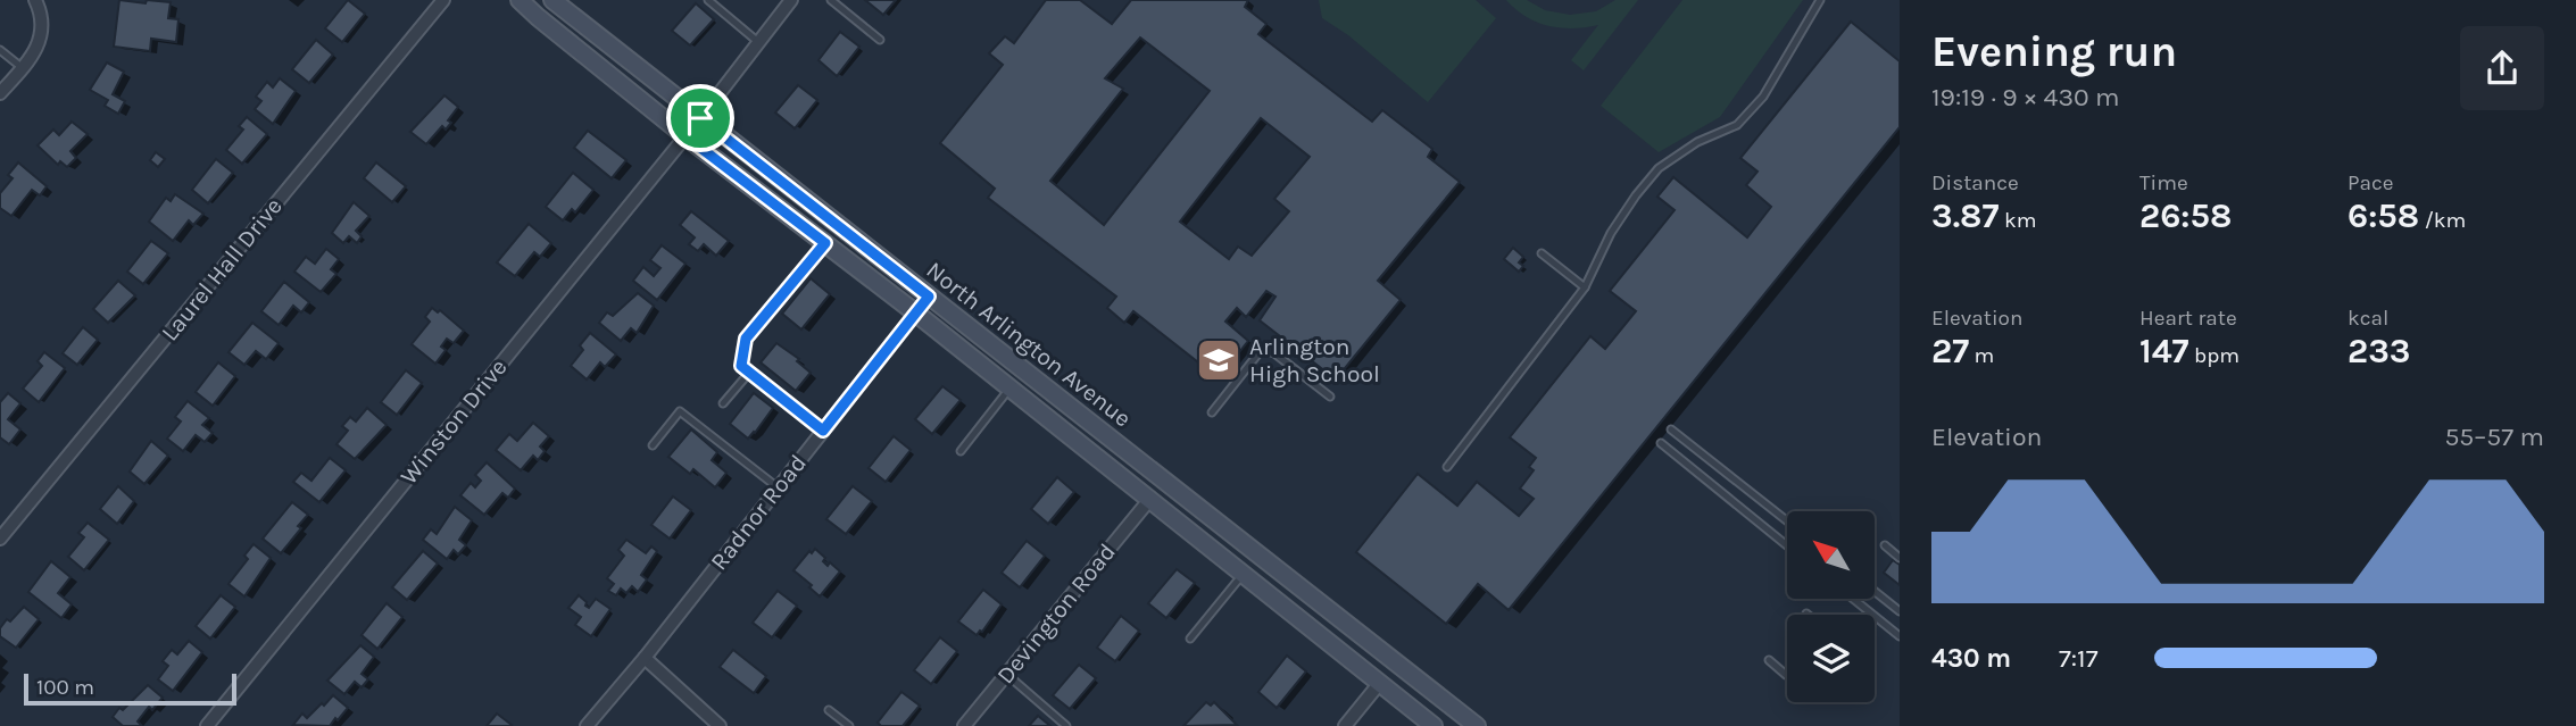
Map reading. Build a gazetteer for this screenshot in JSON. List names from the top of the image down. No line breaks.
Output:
{"streets":{"main road":["North Arlington Avenue"],"street":["Laurel Hall Drive","Winston Drive","Radnor Road","Devington Road"]},"crossings":[["North Arlington Avenue","Winston Drive"],["North Arlington Avenue","Radnor Road"],["North Arlington Avenue","Devington Road"]],"places":{"school or university":["Arlington High School"]},"scale_bar":"100 m","north":"top left","page":{"heading":["Evening run","19:19 · 9 × 430 m"],"stats":[["Distance","3.87 km"],["Time","26:58"],["Pace","6:58 /km"],["Elevation","27 m"],["Heart rate","147 bpm"],["kcal","233"]],"chart":["Elevation","55–57 m"],"list":[{"name":"430 m","note":"7:17"}],"scale":"100 m"}}
